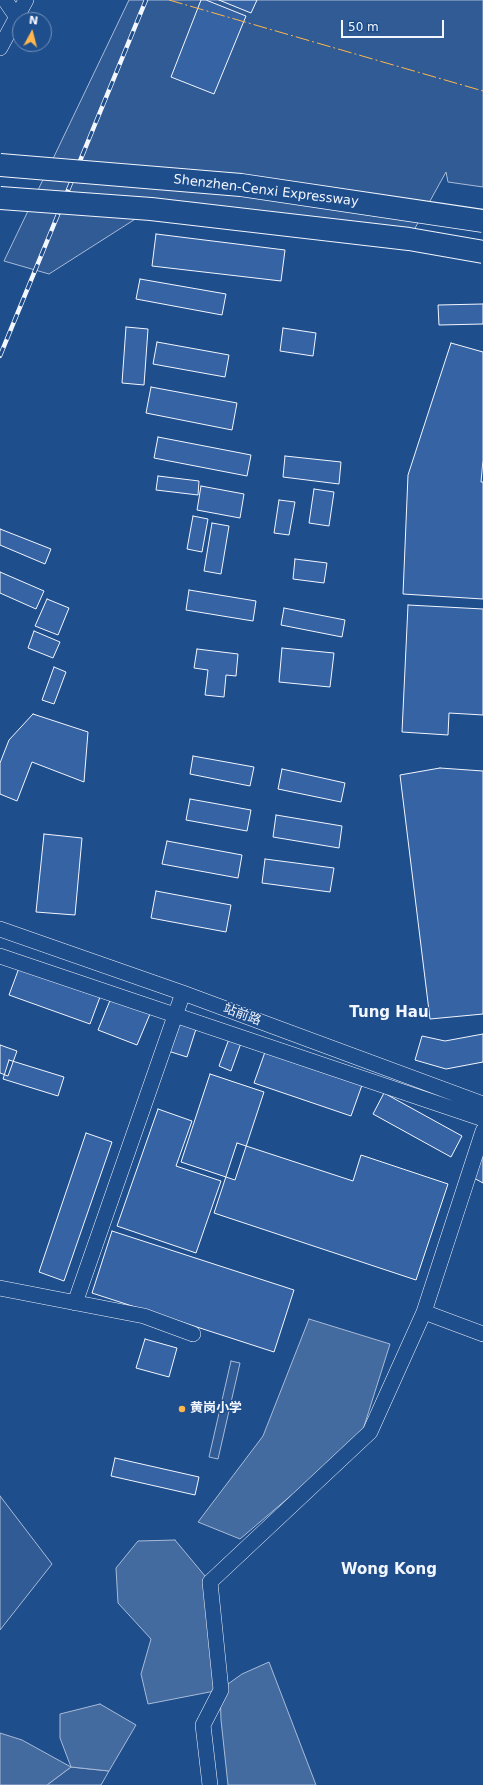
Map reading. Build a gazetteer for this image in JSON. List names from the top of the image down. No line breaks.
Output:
{"streets":{"highway":["Shenzhen-Cenxi Expressway"],"street":["站前路"]},"districts":["Tung Hau","Wong Kong"],"places":["黄岗小学"],"scale_bar":"50 m","north":"top"}
